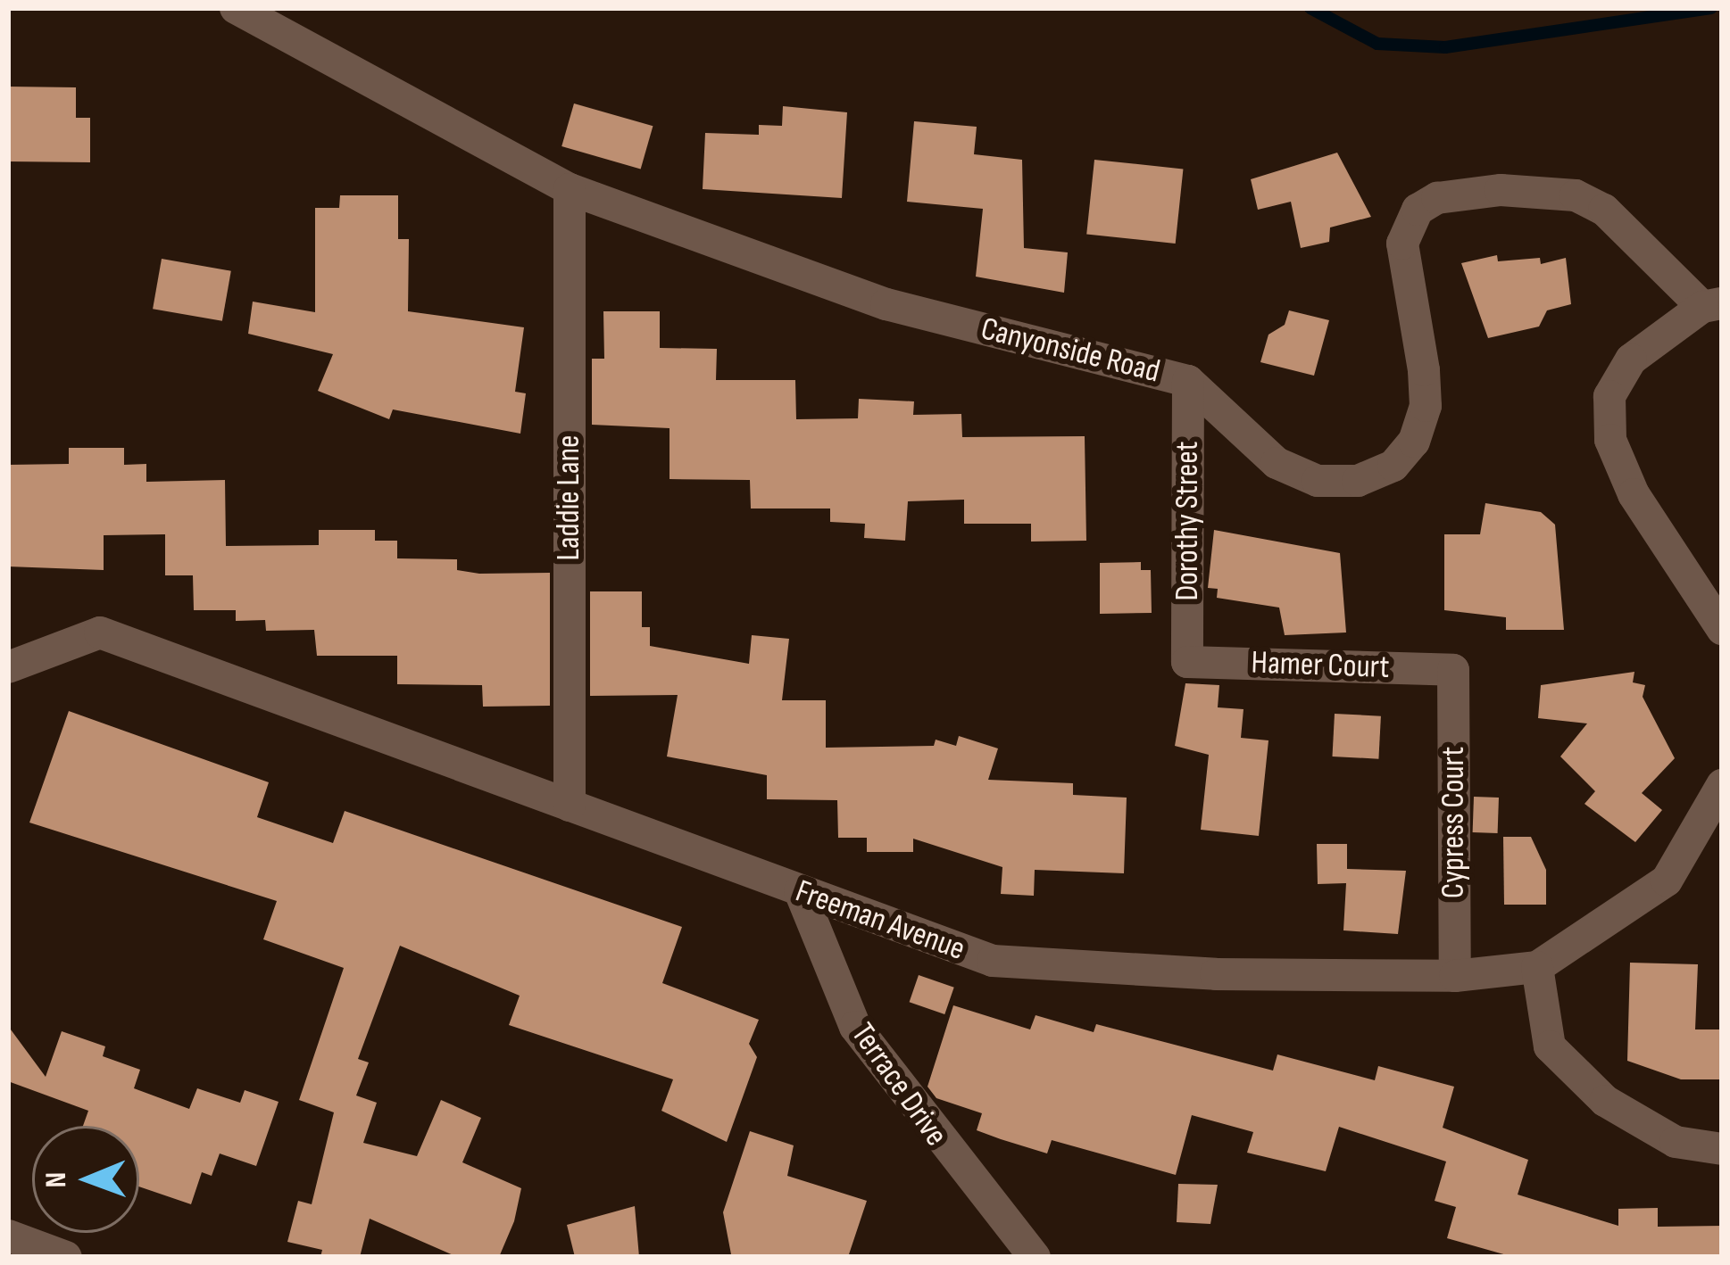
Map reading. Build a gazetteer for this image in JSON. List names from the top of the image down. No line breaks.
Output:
{"streets":{"street":["Canyonside Road","Laddie Lane","Dorothy Street","Hamer Court","Cypress Court","Freeman Avenue","Terrace Drive"]},"crossings":[["Canyonside Road","Laddie Lane"],["Canyonside Road","Dorothy Street"],["Laddie Lane","Freeman Avenue"],["Dorothy Street","Hamer Court"],["Hamer Court","Cypress Court"],["Cypress Court","Freeman Avenue"],["Freeman Avenue","Terrace Drive"]],"north":"left"}
